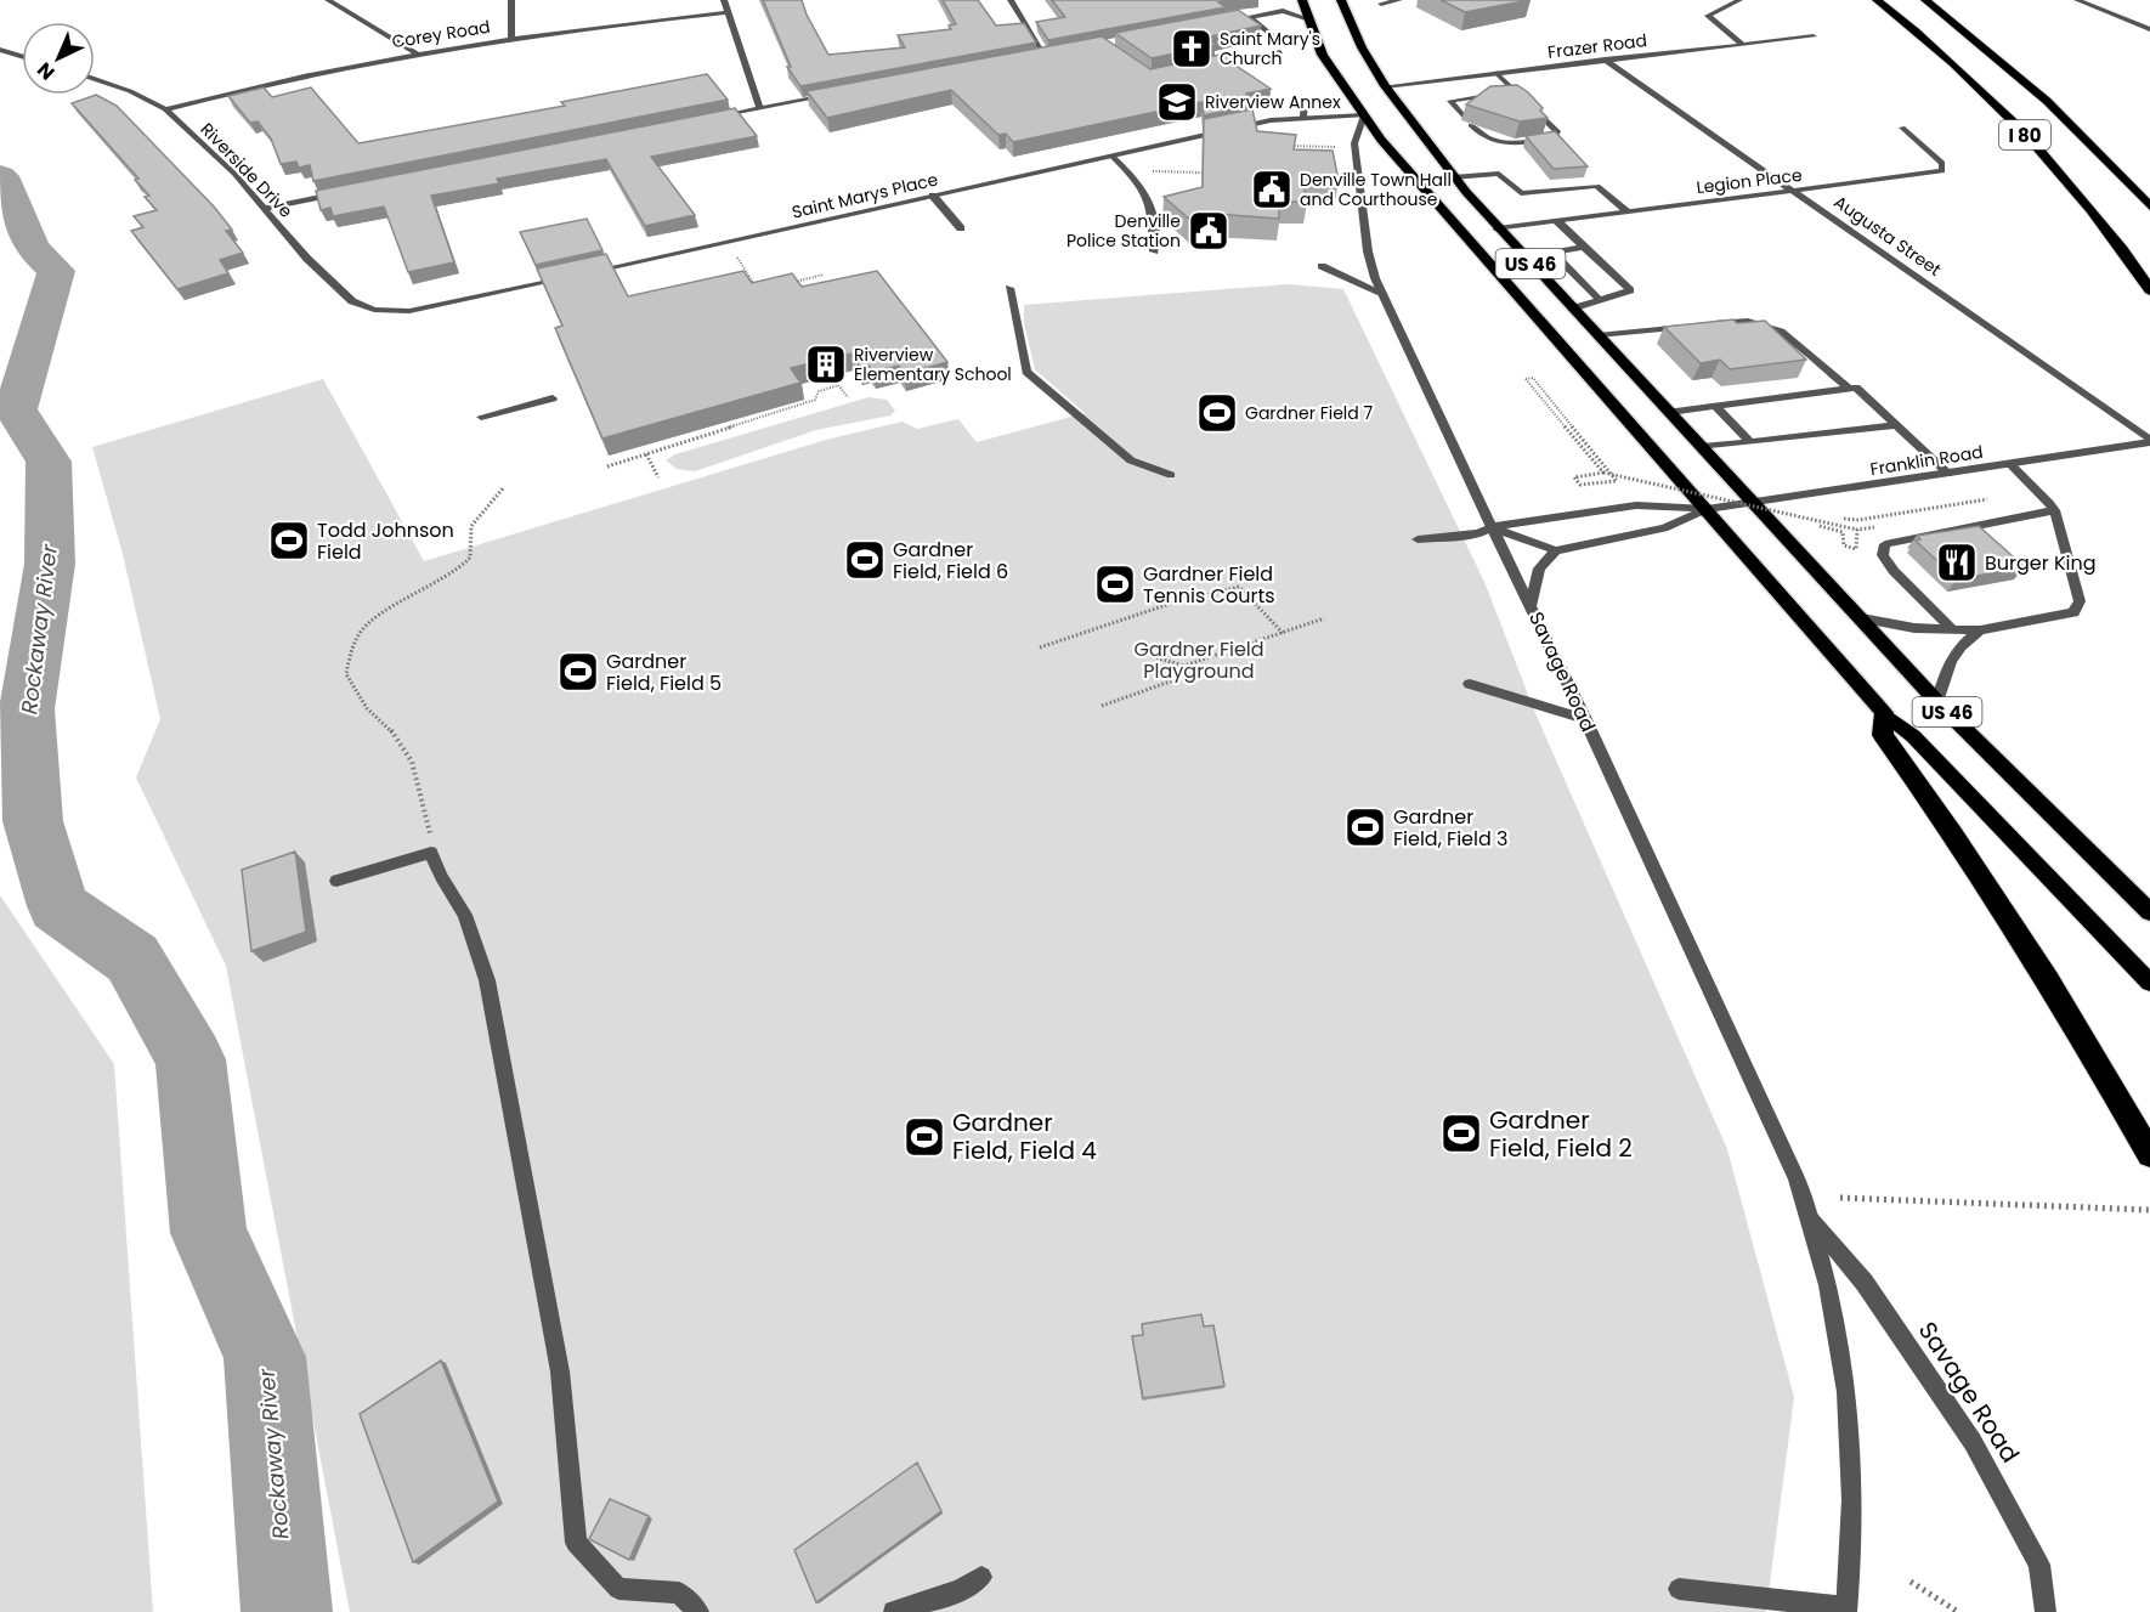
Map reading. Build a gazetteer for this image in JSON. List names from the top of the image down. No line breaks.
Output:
{"streets":{"highway":["I 80","US 46"],"street":["Corey Road","Frazer Road","Riverside Drive","Legion Place","Saint Marys Place","Augusta Street","Franklin Road","Savage Road"]},"crossings":[["Corey Road","Riverside Drive"],["Frazer Road","Augusta Street"],["Frazer Road","US 46"],["Legion Place","Augusta Street"],["Legion Place","US 46"],["Saint Marys Place","US 46"],["Saint Marys Place","Savage Road"],["Augusta Street","Franklin Road"],["US 46","Franklin Road"],["US 46","Savage Road"],["Franklin Road","Savage Road"]],"water":["Rockaway River"],"parks":["Gardner Field Playground"],"places":{"church":["Saint Mary's Church"],"school or university":["Riverview Annex"],"public building":["Denville Town Hall and Courthouse","Denville Police Station"],"building":["Riverview Elementary School"],"sports":["Gardner Field 7","Todd Johnson Field","Gardner Field, Field 6","Gardner Field Tennis Courts","Gardner Field, Field 5","Gardner Field, Field 3","Gardner Field, Field 2","Gardner Field, Field 4"],"restaurant":["Burger King"]},"north":"bottom left"}
